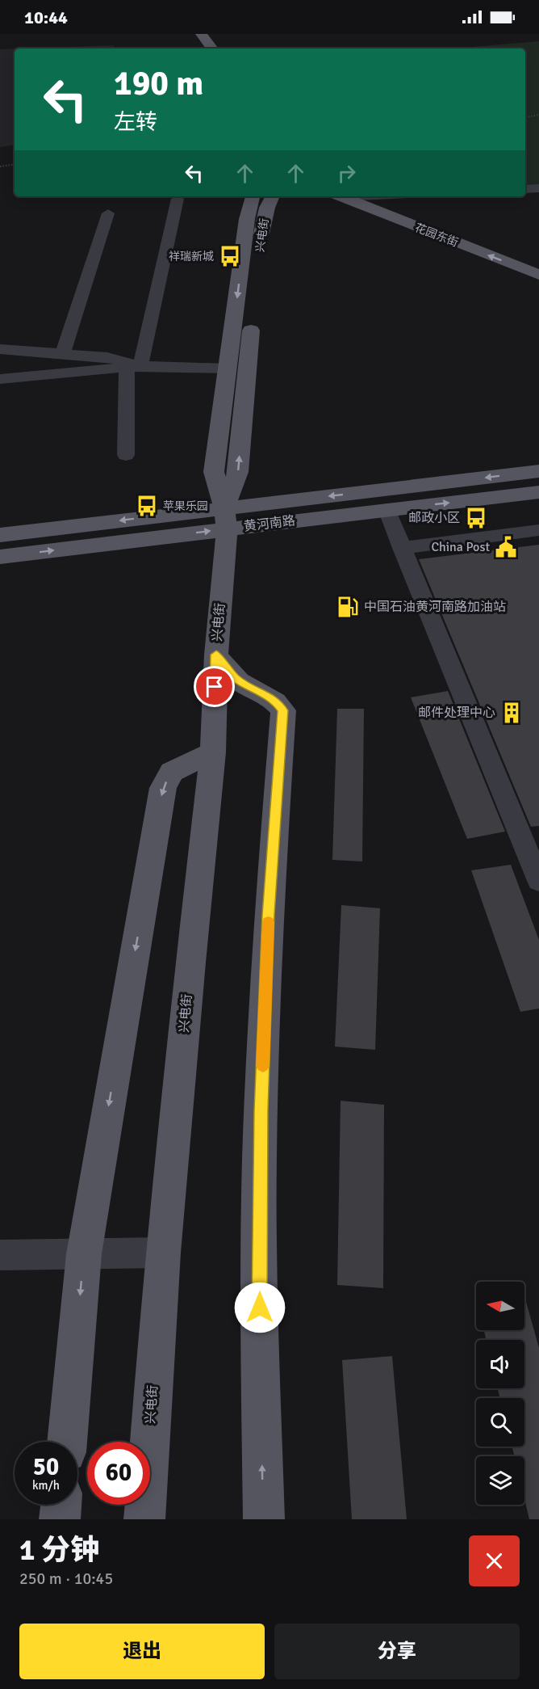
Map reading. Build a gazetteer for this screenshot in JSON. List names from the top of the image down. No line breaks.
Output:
{"streets":{"main road":["兴电街","花园东街","黄河南路"]},"crossings":[["兴电街","黄河南路"]],"one_way":["花园东街"],"places":{"bus stop":["祥瑞新城","苹果乐园","邮政小区"],"public building":["China Post"],"fuel station":["中国石油黄河南路加油站"],"building":["邮件处理中心"]},"north":"left","page":{"status":"10:44","turn":["190 m","左转"],"speed":"50 km/h","limit":"60","heading":["1 分钟","250 m · 10:45"],"buttons":["退出","分享"]}}
